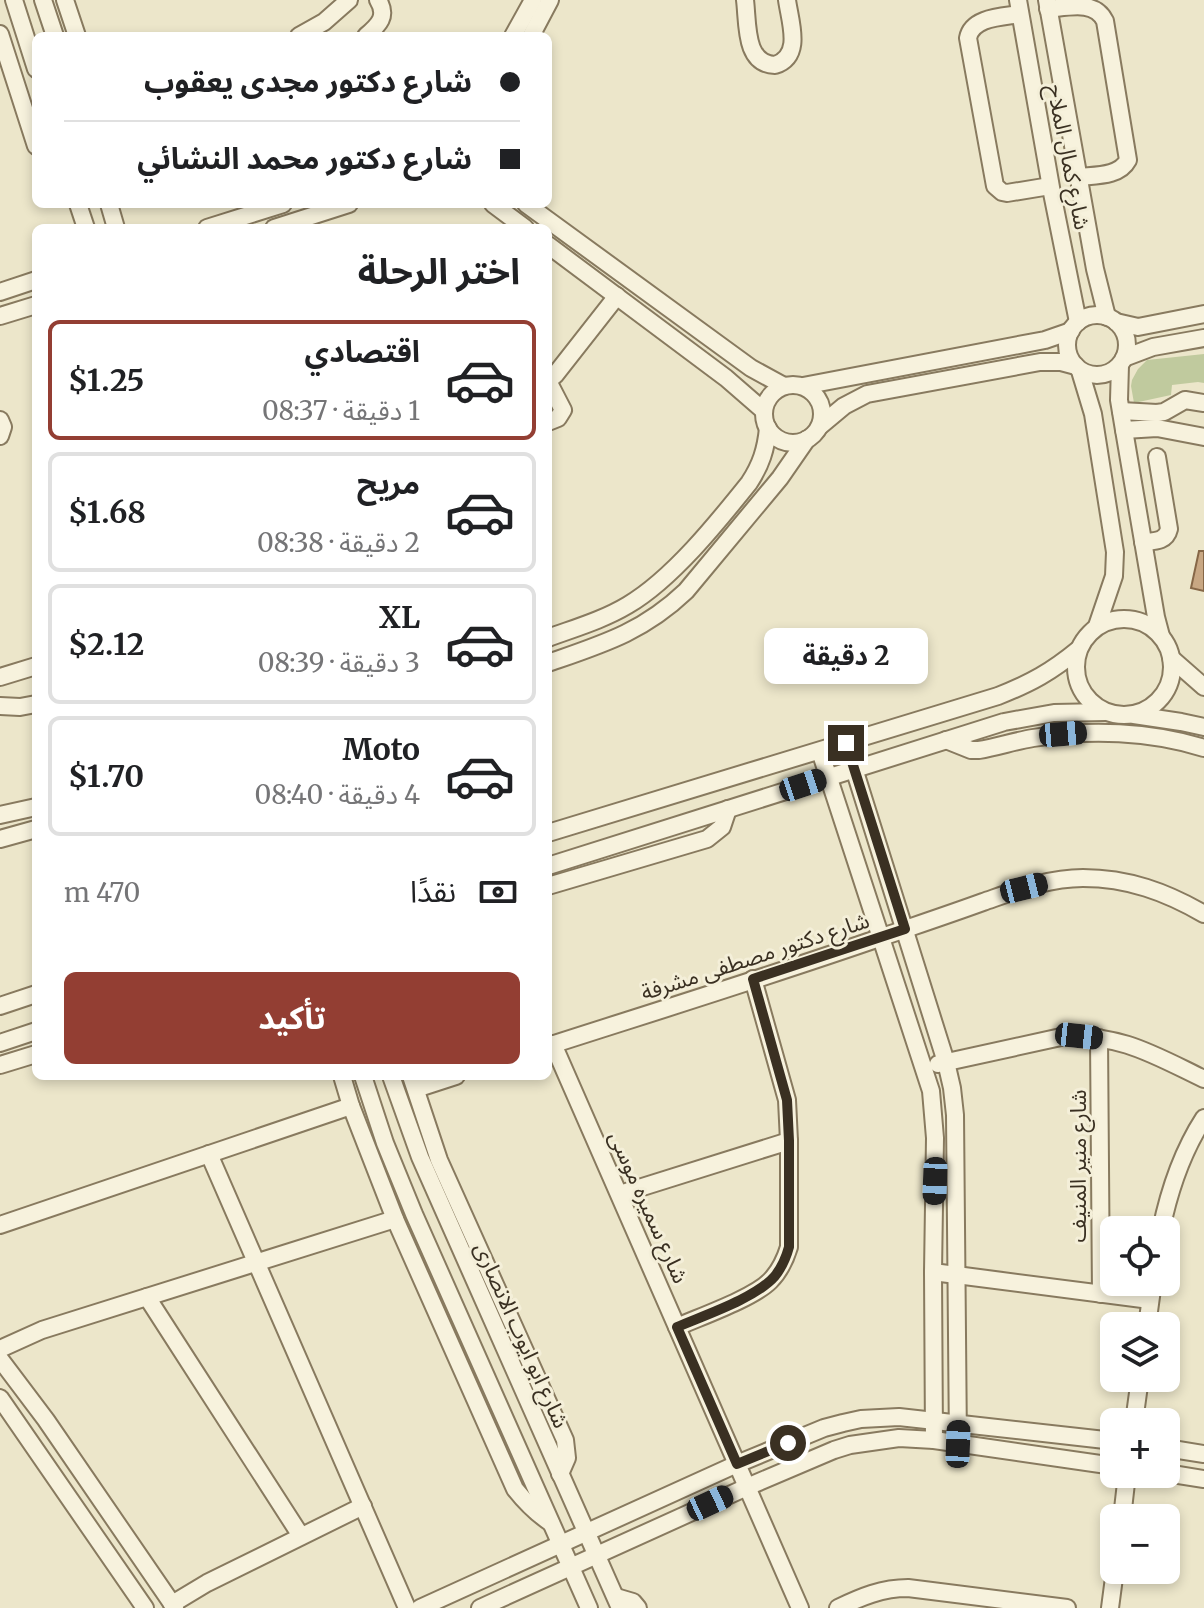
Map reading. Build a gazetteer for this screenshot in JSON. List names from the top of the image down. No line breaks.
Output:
{"streets":{"street":["شارع كمال الملاح","شارع دكتور مصطفى مشرفة","شارع منير المنيف","شارع سميره موسى","شارع ابو ايوب الانصارى"]},"page":{"banner":["شارع دكتور مجدى يعقوب","شارع دكتور محمد النشائي"],"heading":"اختر الرحلة","list":[{"name":"اقتصادي","note":"1 دقيقة · 08:37","value":"$1.25"},{"name":"مريح","note":"2 دقيقة · 08:38","value":"$1.68"},{"name":"XL","note":"3 دقيقة · 08:39","value":"$2.12"},{"name":"Moto","note":"4 دقيقة · 08:40","value":"$1.70"}],"bubble":"2 دقيقة","pay":["نقدًا","470 m"],"buttons":"تأكيد","map_buttons":["+","−"]}}
